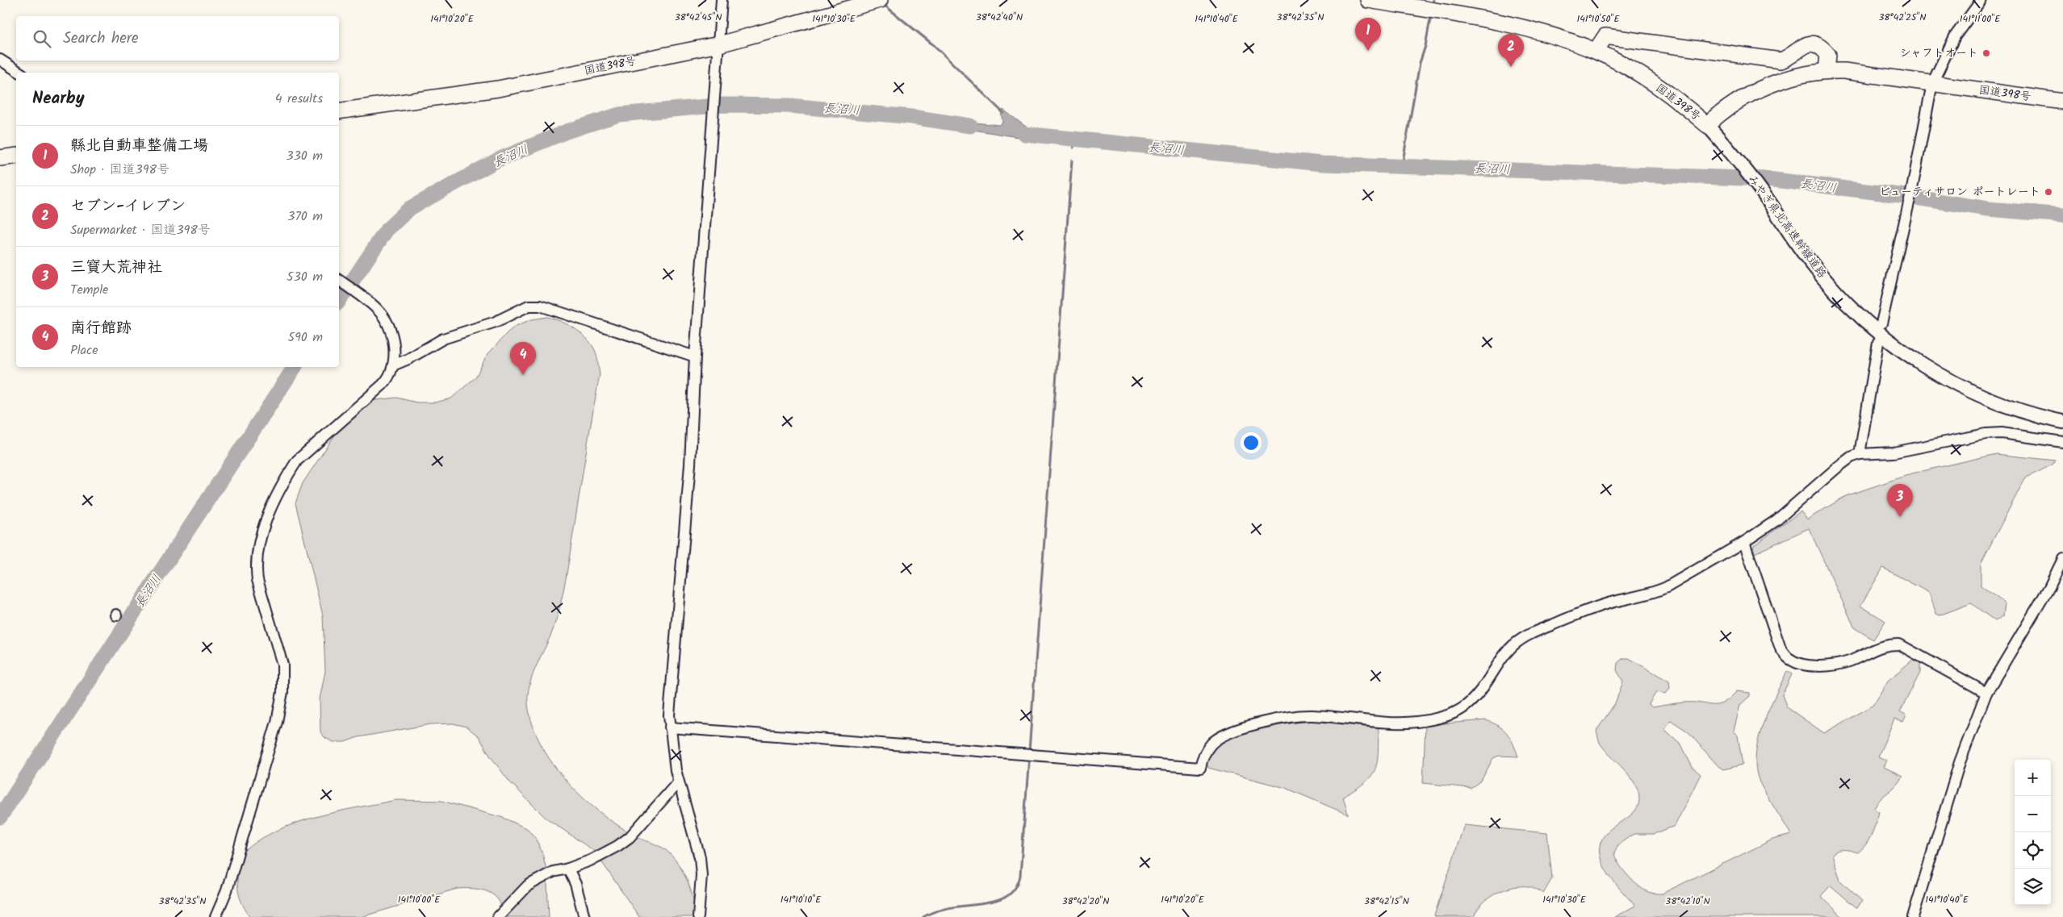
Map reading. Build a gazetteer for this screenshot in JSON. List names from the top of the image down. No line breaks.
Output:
{"streets":{"highway":["国道398号"],"main road":["みやぎ県北高速幹線道路"]},"crossings":[["国道398号","みやぎ県北高速幹線道路"]],"water":["長沼川"],"places":["シャフトオート","ビューティサロン ポートレート"],"page":{"search":"Search here","pins":["1","2","4","3"],"heading":["Nearby","4 results"],"list":[{"mark":"1","name":"縣北自動車整備工場","note":"Shop · 国道398号","value":"330 m"},{"mark":"2","name":"セブン-イレブン","note":"Supermarket · 国道398号","value":"370 m"},{"mark":"3","name":"三寳大荒神社","note":"Temple","value":"530 m"},{"mark":"4","name":"南行館跡","note":"Place","value":"590 m"}],"map_buttons":["+","−"]},"coordinates":["38°42'45\"N","38°42'40\"N","38°42'35\"N","38°42'25\"N","141°11'00\"E","141°10'20\"E","141°10'30\"E","141°10'40\"E","141°10'50\"E","141°10'00\"E","141°10'10\"E","38°42'20\"N","38°42'15\"N","38°42'10\"N"]}
